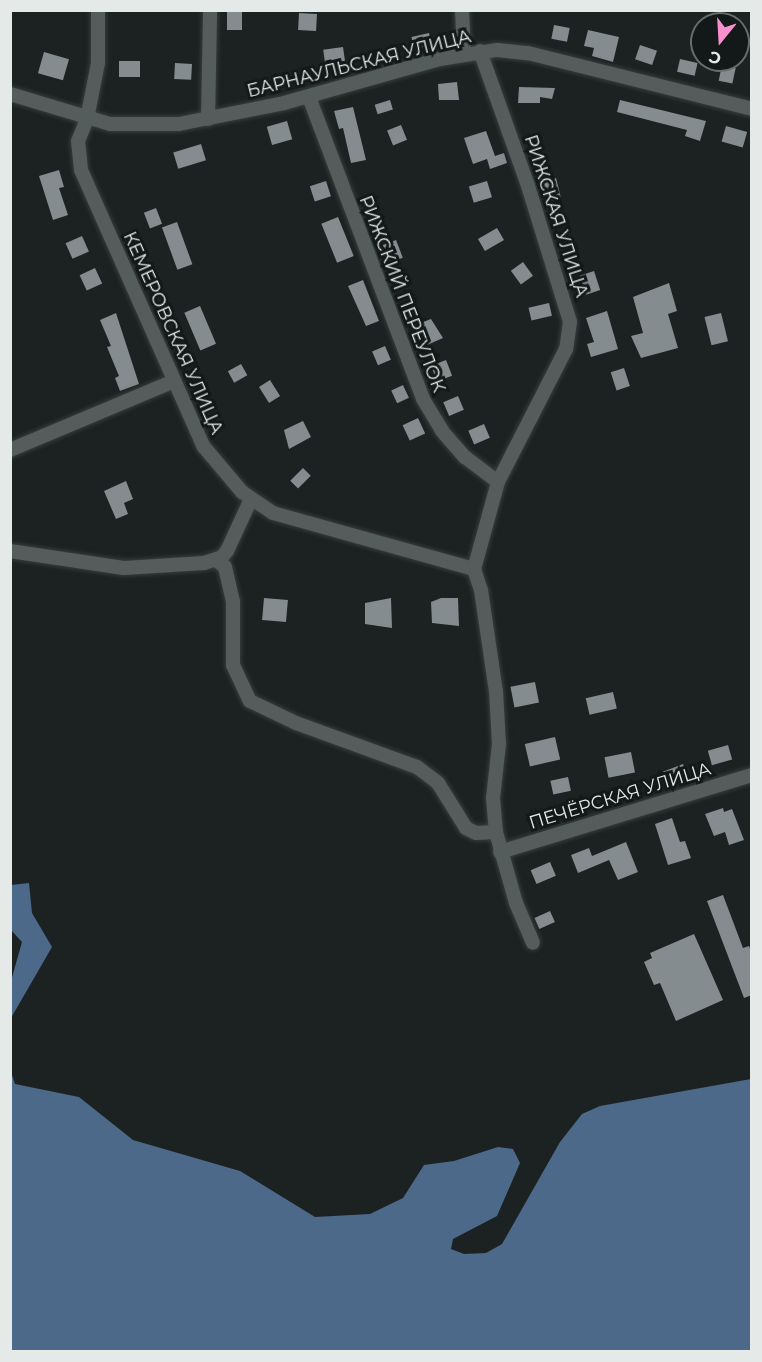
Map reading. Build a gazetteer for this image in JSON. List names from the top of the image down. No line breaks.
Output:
{"streets":{"street":["БАРНАУЛЬСКАЯ УЛИЦА","РИЖСКАЯ УЛИЦА","РИЖСКИЙ ПЕРЕУЛОК","КЕМЕРОВСКАЯ УЛИЦА","ПЕЧЁРСКАЯ УЛИЦА"]},"crossings":[["БАРНАУЛЬСКАЯ УЛИЦА","РИЖСКАЯ УЛИЦА"],["БАРНАУЛЬСКАЯ УЛИЦА","РИЖСКИЙ ПЕРЕУЛОК"],["БАРНАУЛЬСКАЯ УЛИЦА","КЕМЕРОВСКАЯ УЛИЦА"],["РИЖСКАЯ УЛИЦА","РИЖСКИЙ ПЕРЕУЛОК"],["РИЖСКАЯ УЛИЦА","КЕМЕРОВСКАЯ УЛИЦА"]],"north":"bottom"}
